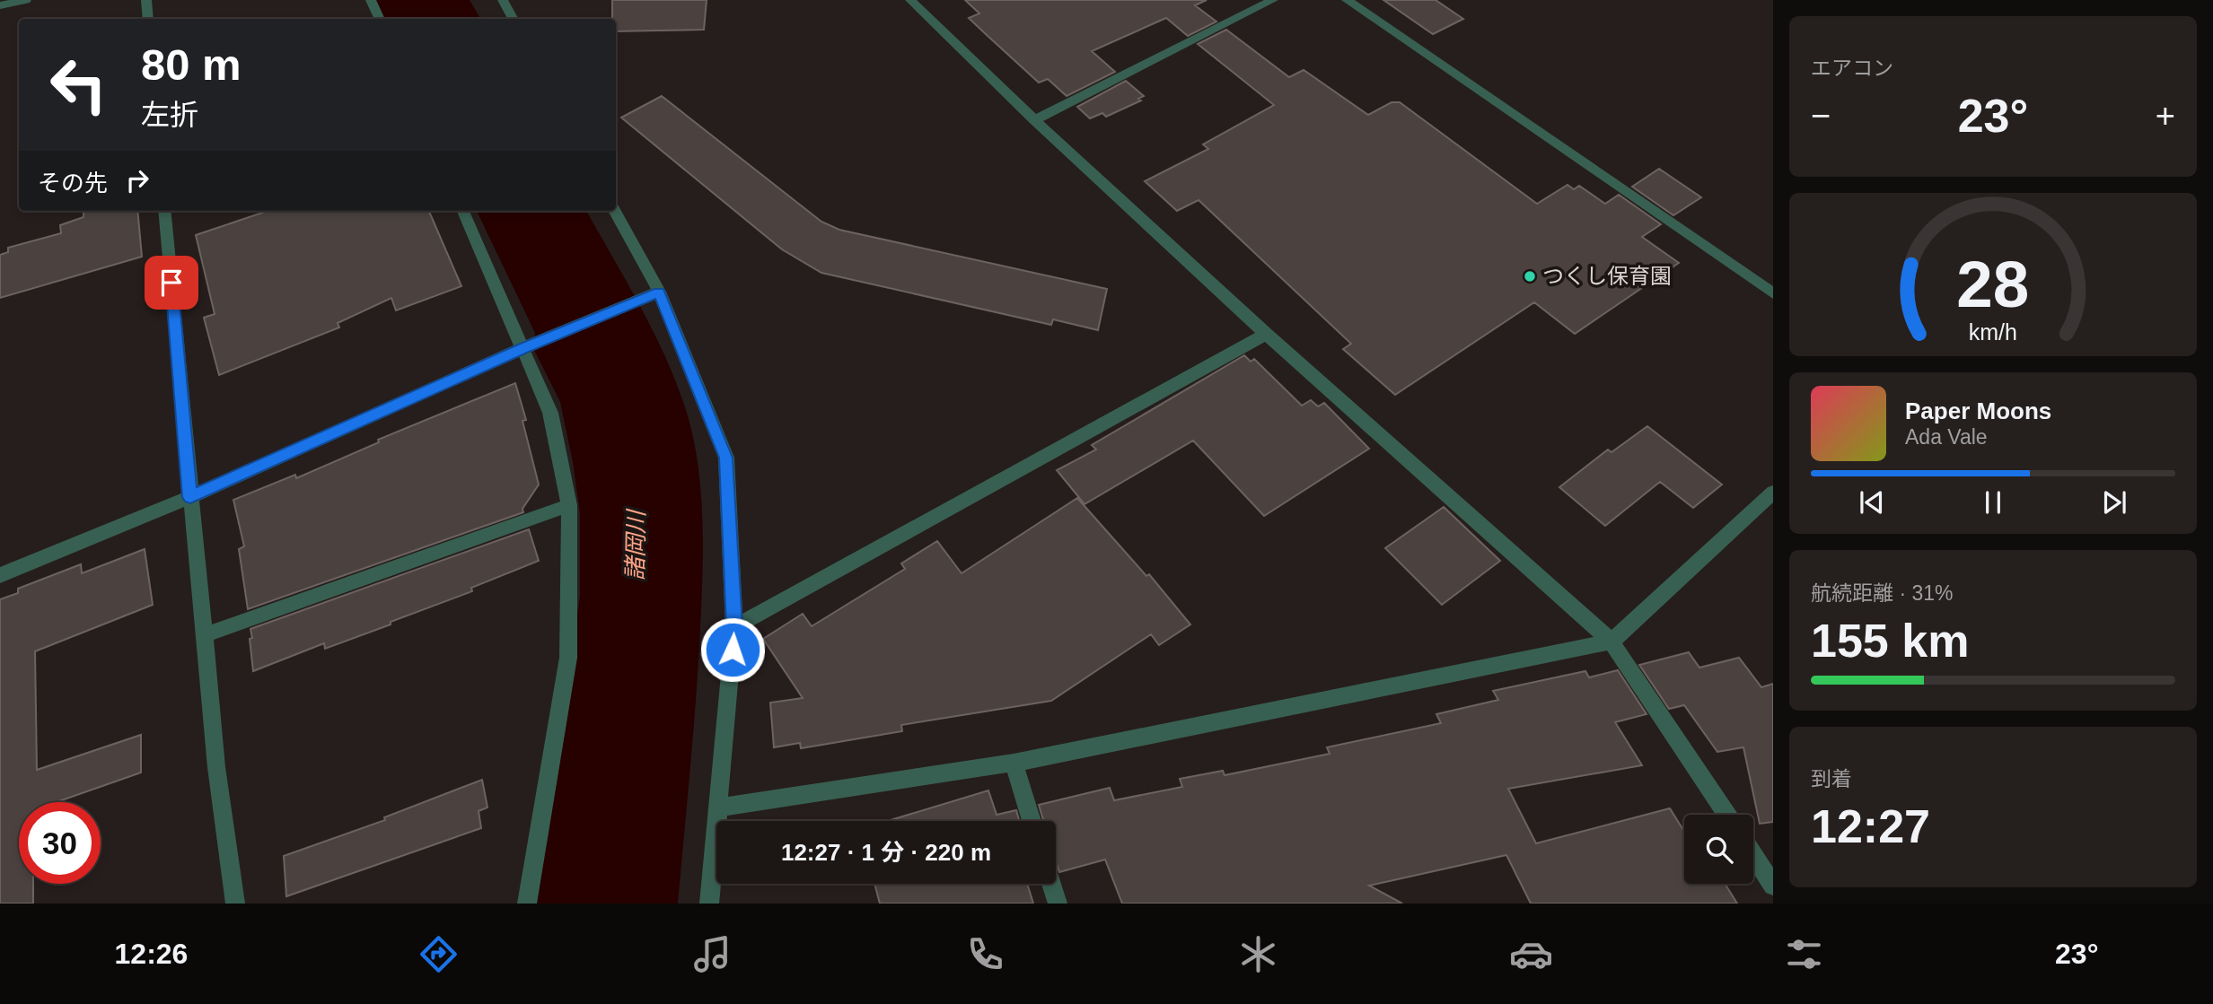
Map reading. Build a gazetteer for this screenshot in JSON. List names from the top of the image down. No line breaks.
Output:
{"water":["諸岡川"],"places":["つくし保育園"],"page":{"tile":["エアコン",["航続距離 · 31%","155 km"],["到着","12:27"]],"turn":["80 m","左折"],"heat":["−","23°","+"],"then":"その先","song":["Paper Moons","Ada Vale"],"limit":"30","trip":"12:27 · 1 分 · 220 m","tabs":["12:26","23°"],"gauge":["28","km/h"]}}
